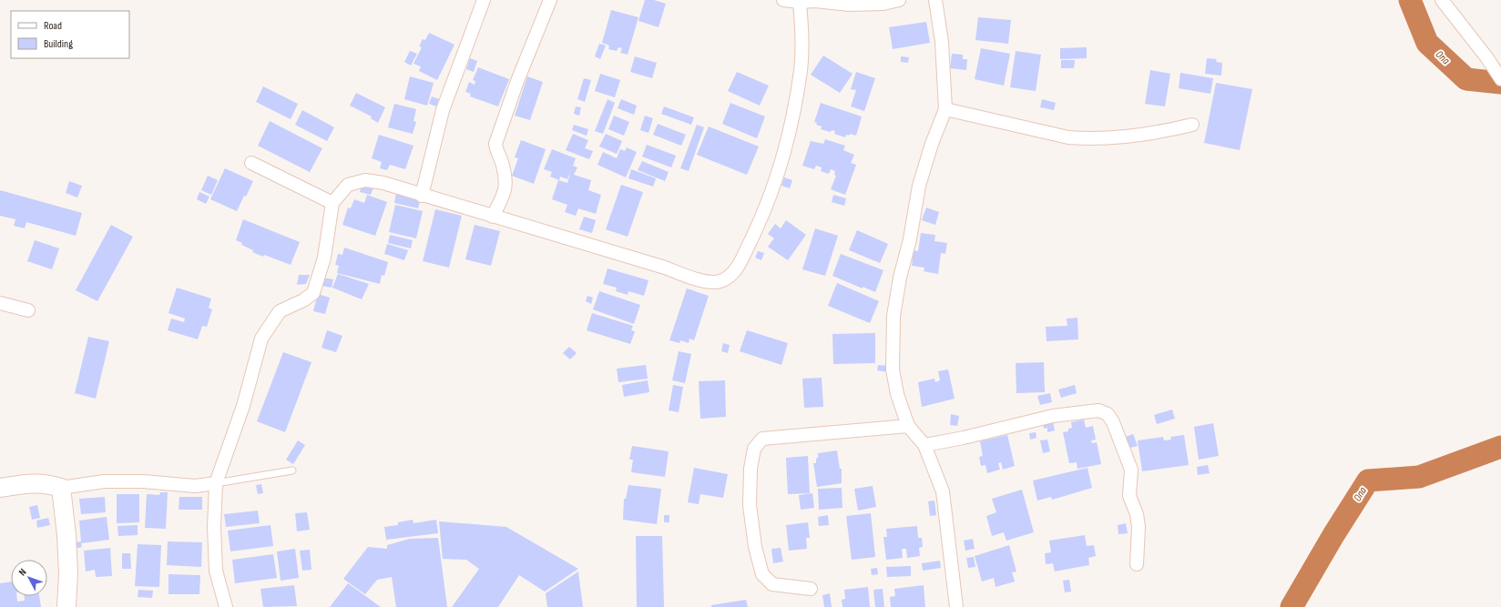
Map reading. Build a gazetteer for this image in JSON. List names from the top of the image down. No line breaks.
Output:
{"water":["Ona"],"legend":["Road","Building"],"north":"top left"}
